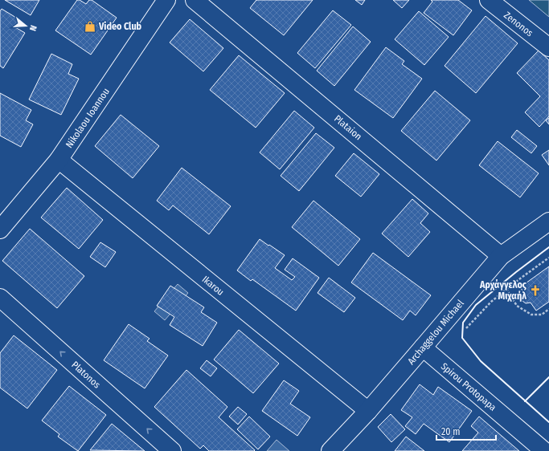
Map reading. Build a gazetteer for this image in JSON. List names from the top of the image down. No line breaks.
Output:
{"streets":{"street":["Zenonos","Nikolaou Ioannou","Plataion","Ikarou","Archaggelou Michael","Platonos","Spirou Protopapa"]},"crossings":[["Nikolaou Ioannou","Ikarou"],["Plataion","Archaggelou Michael"],["Ikarou","Archaggelou Michael"],["Archaggelou Michael","Spirou Protopapa"]],"one_way":["Platonos"],"places":{"shop":["Video Club"],"church":["Αρχάγγελος Μιχαήλ"]},"scale_bar":"20 m","north":"right"}
